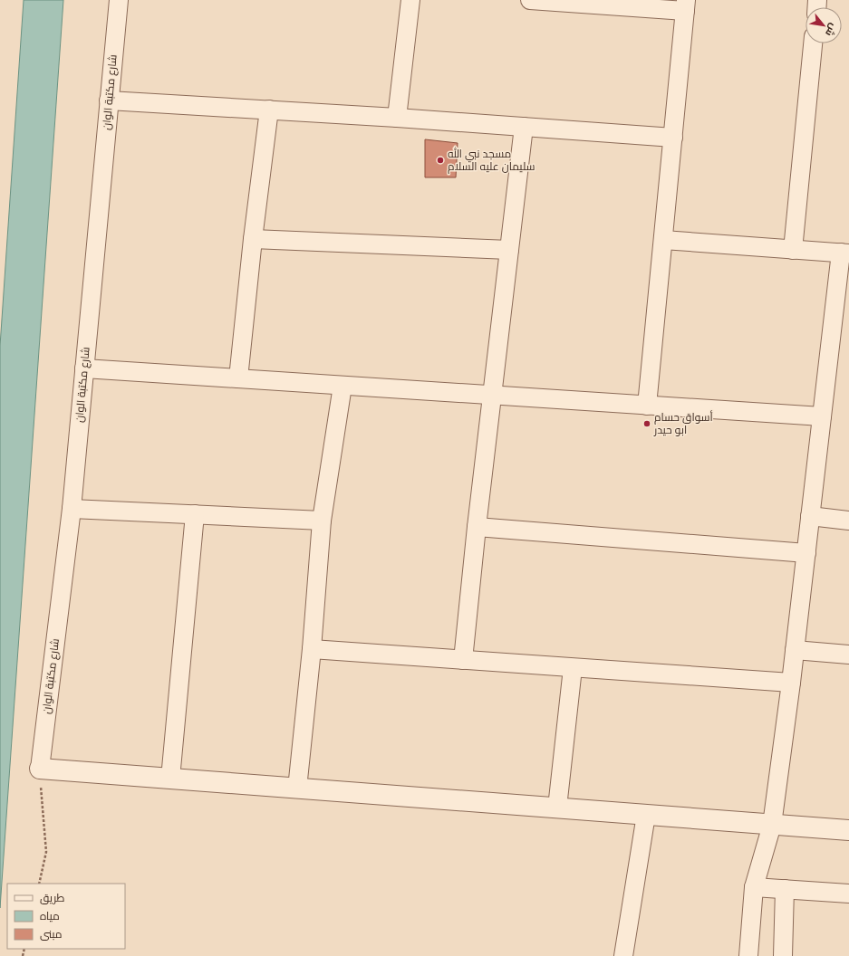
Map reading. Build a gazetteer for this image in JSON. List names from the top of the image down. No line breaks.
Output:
{"streets":{"street":["شارع مكتبة الوان"]},"places":["مسجد نبي الله سليمان عليه السلام","أسواق حسام ابو حيدر"],"legend":["طريق","مياه","مبنى"],"north":"bottom right"}
